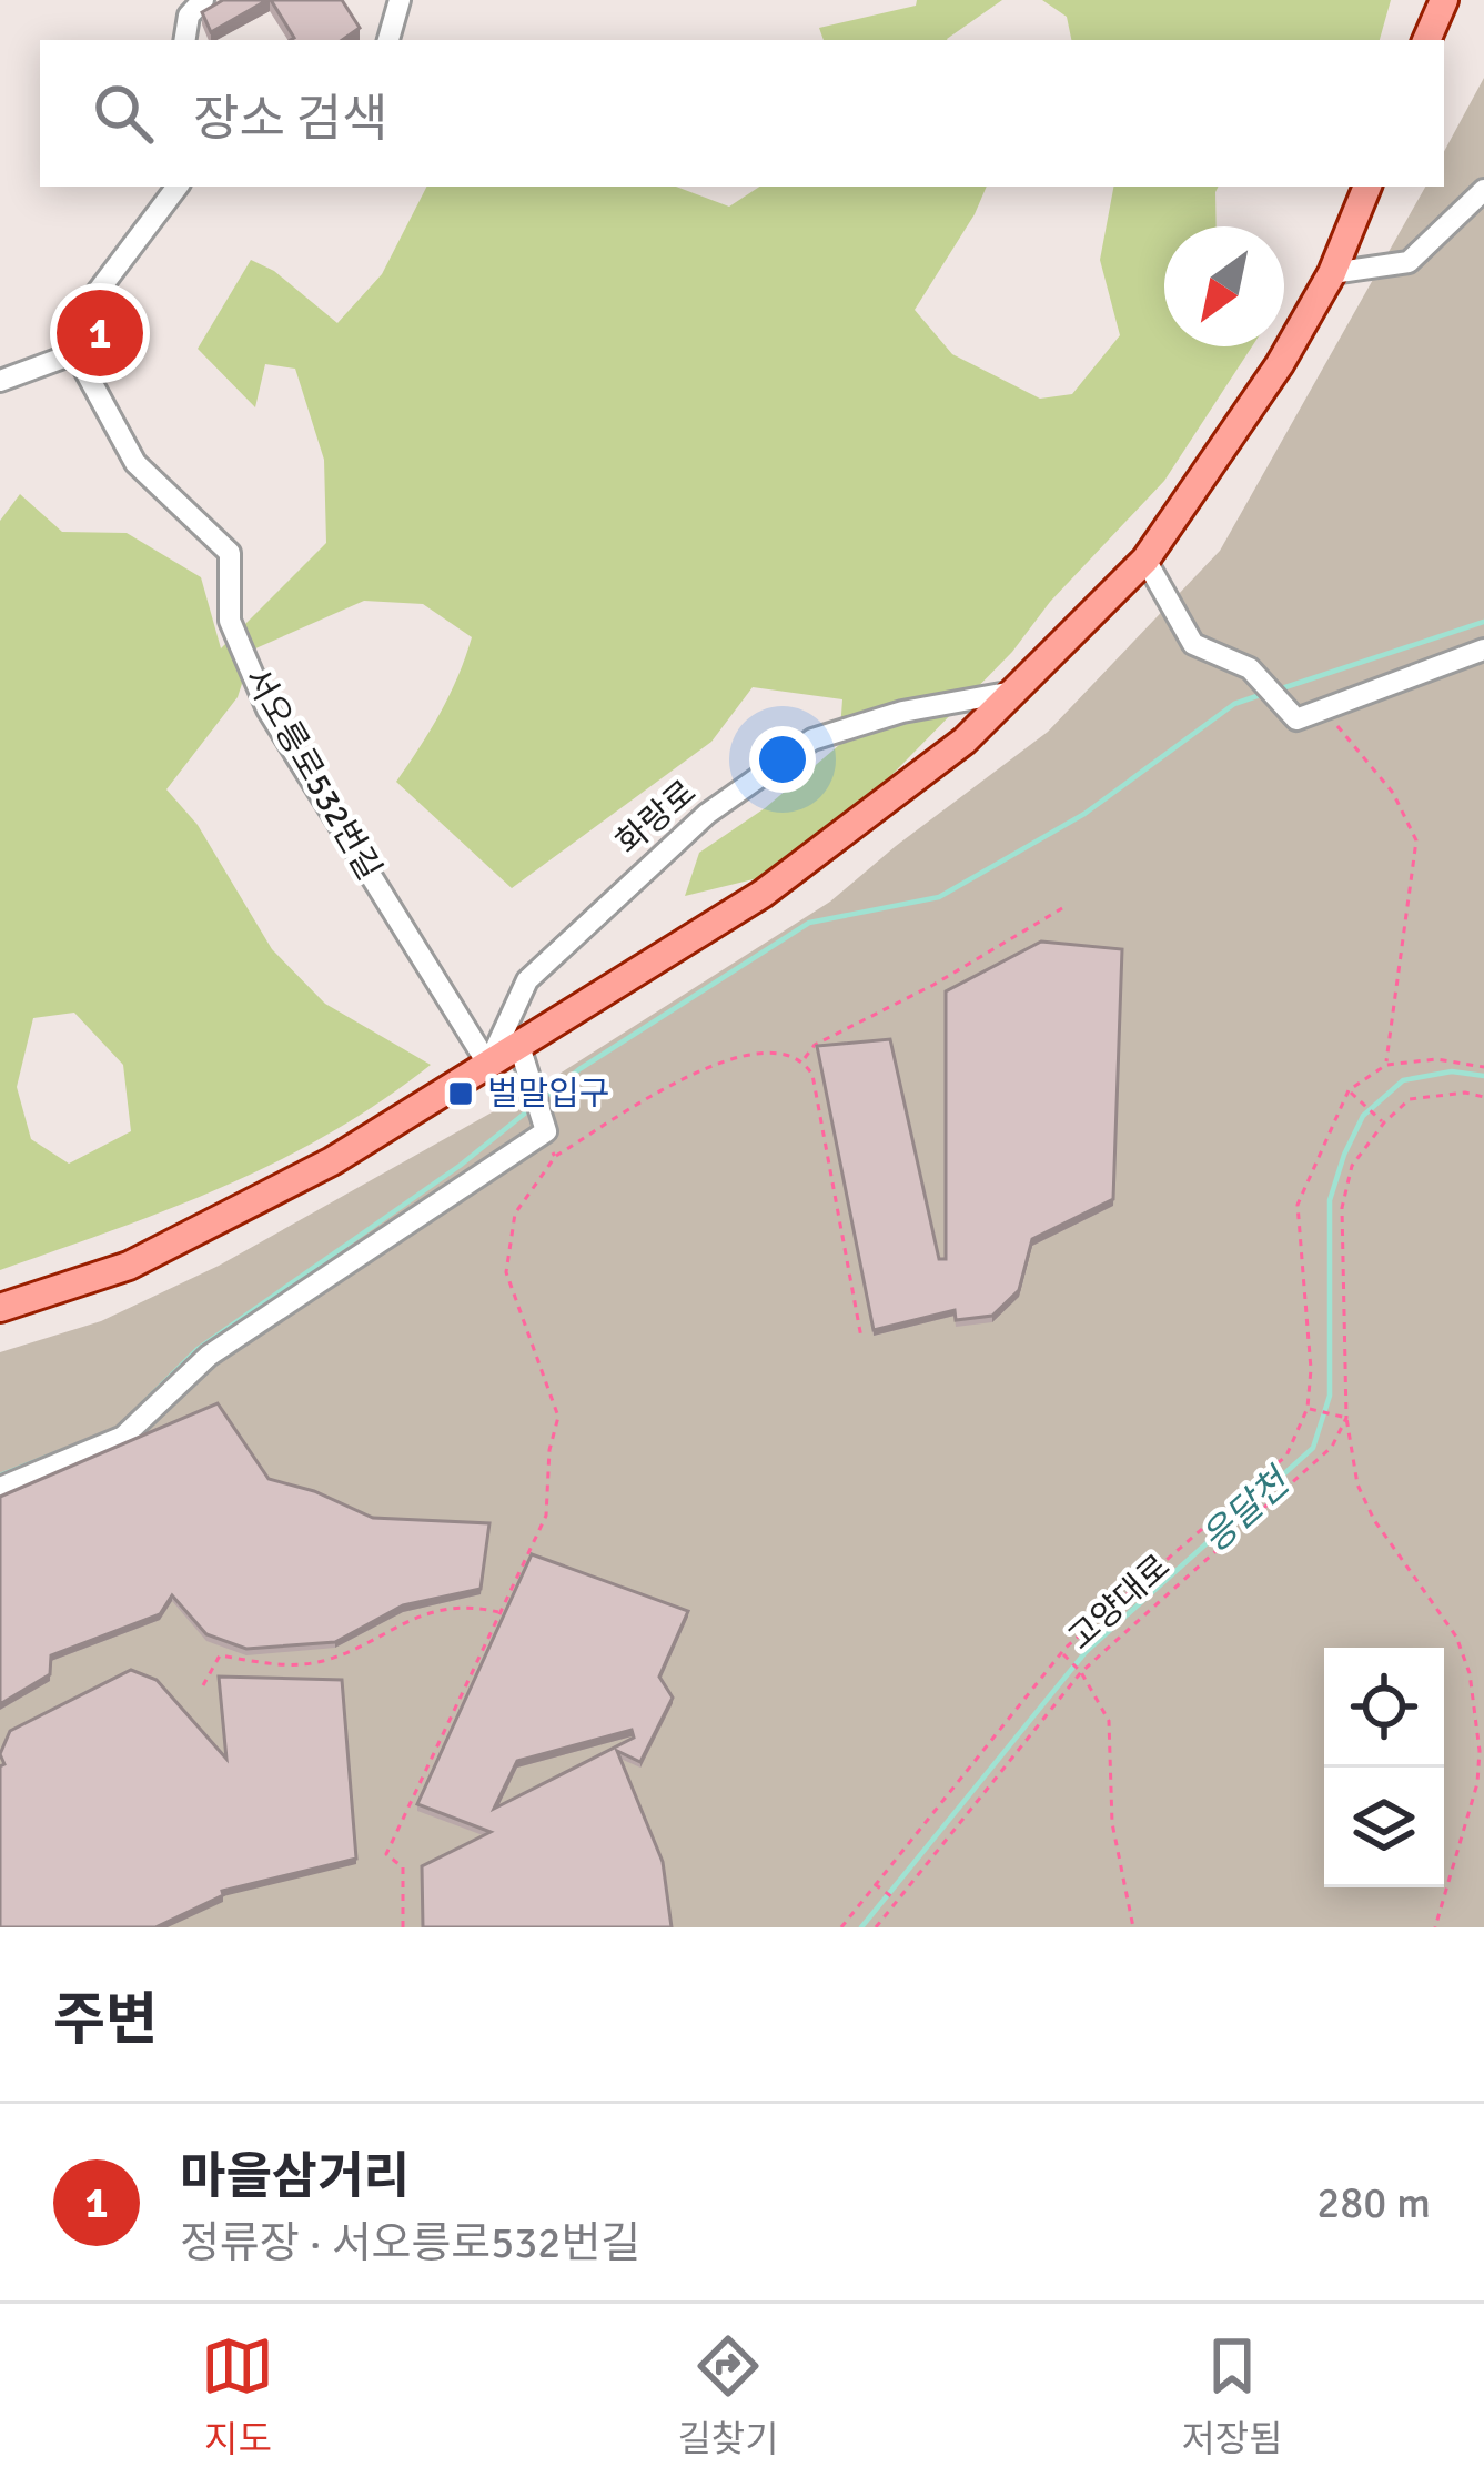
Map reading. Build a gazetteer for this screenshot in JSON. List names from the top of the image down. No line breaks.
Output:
{"streets":{"street":["서오릉로532번길","화랑로"],"path":["고양대로"]},"crossings":[["서오릉로532번길","화랑로"]],"water":["응달천"],"places":{"transit":["벌말입구"]},"north":"bottom left","page":{"search":"장소 검색","pins":"1","heading":"주변","list":[{"mark":"1","name":"마을삼거리","note":"정류장 · 서오릉로532번길","value":"280 m"}],"nav":["지도","길찾기","저장됨"]}}
